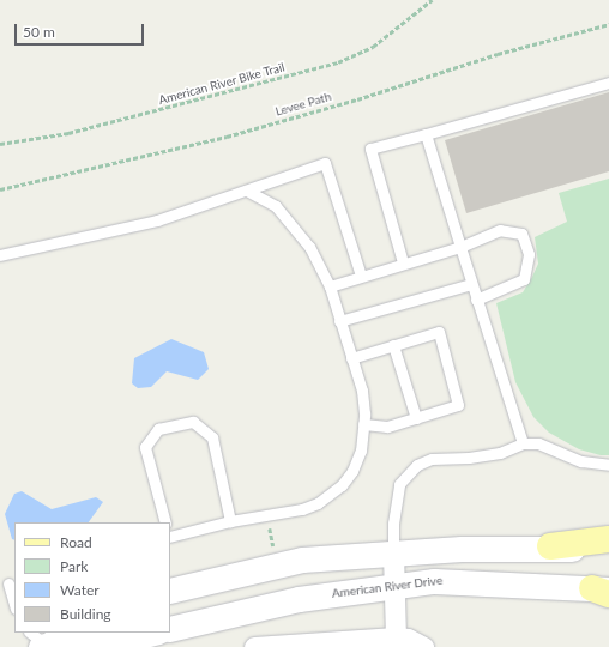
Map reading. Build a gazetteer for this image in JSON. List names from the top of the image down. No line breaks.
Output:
{"streets":{"street":["American River Drive"],"path":["American River Bike Trail","Levee Path"]},"legend":["Road","Park","Water","Building"],"scale_bar":"50 m"}
